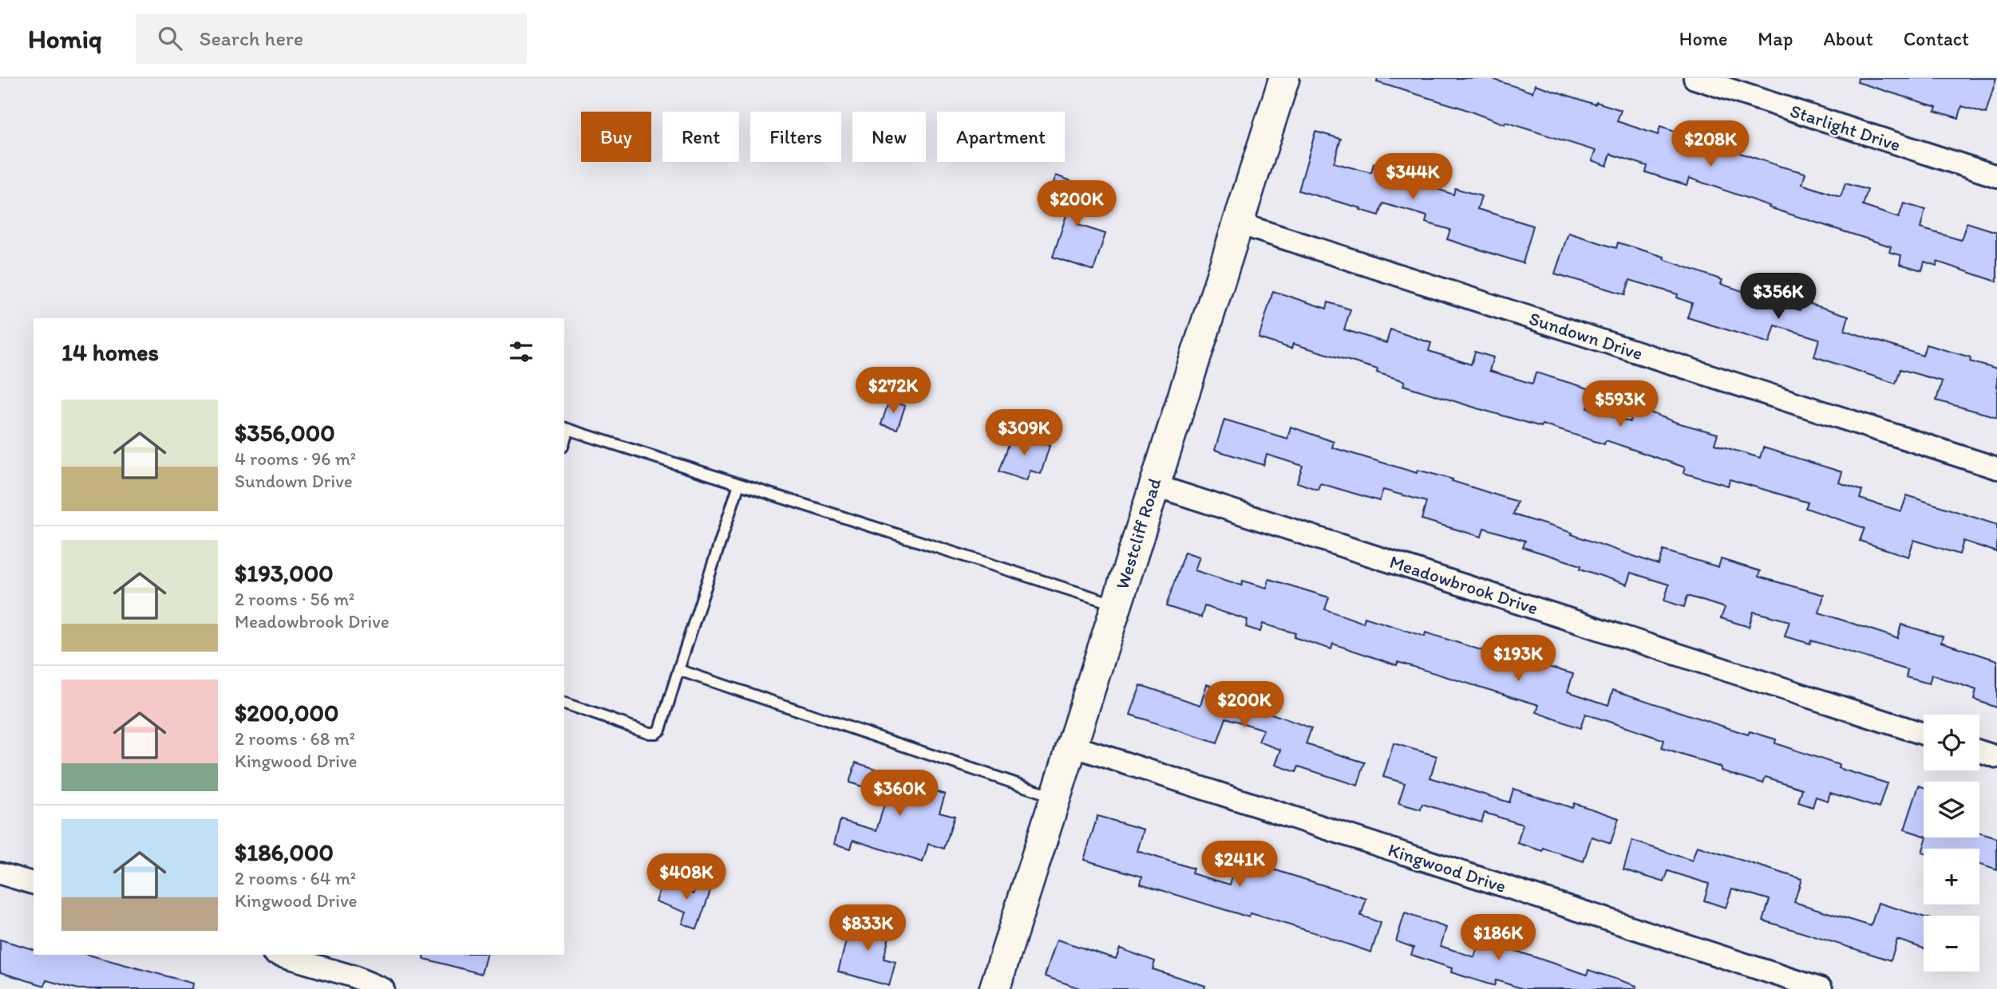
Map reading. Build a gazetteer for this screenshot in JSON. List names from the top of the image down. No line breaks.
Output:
{"streets":{"street":["Starlight Drive","Sundown Drive","Westcliff Road","Meadowbrook Drive","Kingwood Drive"]},"crossings":[["Sundown Drive","Westcliff Road"],["Westcliff Road","Meadowbrook Drive"],["Westcliff Road","Kingwood Drive"]],"page":{"header":"Homiq","search":"Search here","nav":["Home","Map","About","Contact"],"chip":["Buy","Rent","Filters","New","Apartment"],"price":["$208K","$344K","$200K","$356K","$272K","$593K","$309K","$193K","$200K","$360K","$241K","$408K","$833K","$186K"],"heading":"14 homes","list":[{"name":"$356,000","note":"4 rooms · 96 m² · Sundown Drive"},{"name":"$193,000","note":"2 rooms · 56 m² · Meadowbrook Drive"},{"name":"$200,000","note":"2 rooms · 68 m² · Kingwood Drive"},{"name":"$186,000","note":"2 rooms · 64 m² · Kingwood Drive"}],"map_buttons":["+","−"]}}
